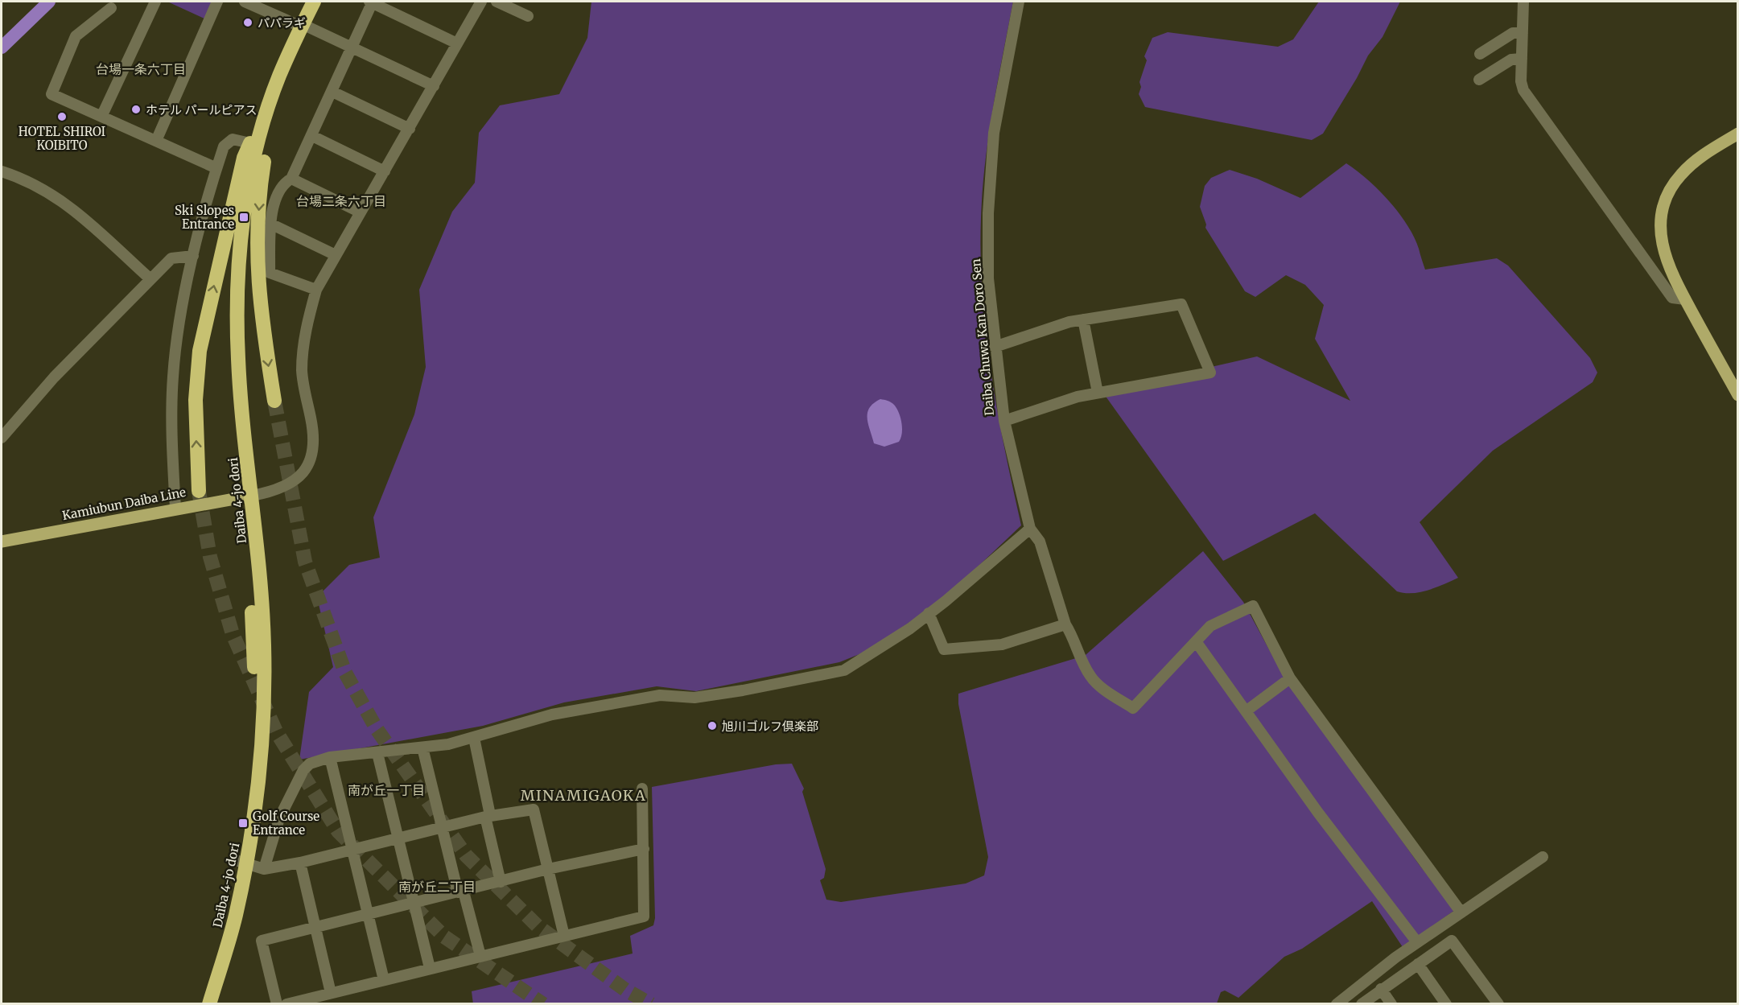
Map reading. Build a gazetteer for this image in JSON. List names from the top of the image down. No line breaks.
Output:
{"streets":{"highway":["Daiba 4-jo dori"],"main road":["Kamiubun Daiba Line"],"street":["Daiba Chuwa Kan Doro Sen"]},"crossings":[["Daiba 4-jo dori","Kamiubun Daiba Line"]],"districts":["台場一条六丁目","台場二条六丁目","南が丘一丁目","MINAMIGAOKA","南が丘二丁目"],"places":{"other":["パパラギ","ホテル パールピアス","HOTEL SHIROI KOIBITO","旭川ゴルフ倶楽部"],"transit":["Ski Slopes Entrance","Golf Course Entrance"]}}
